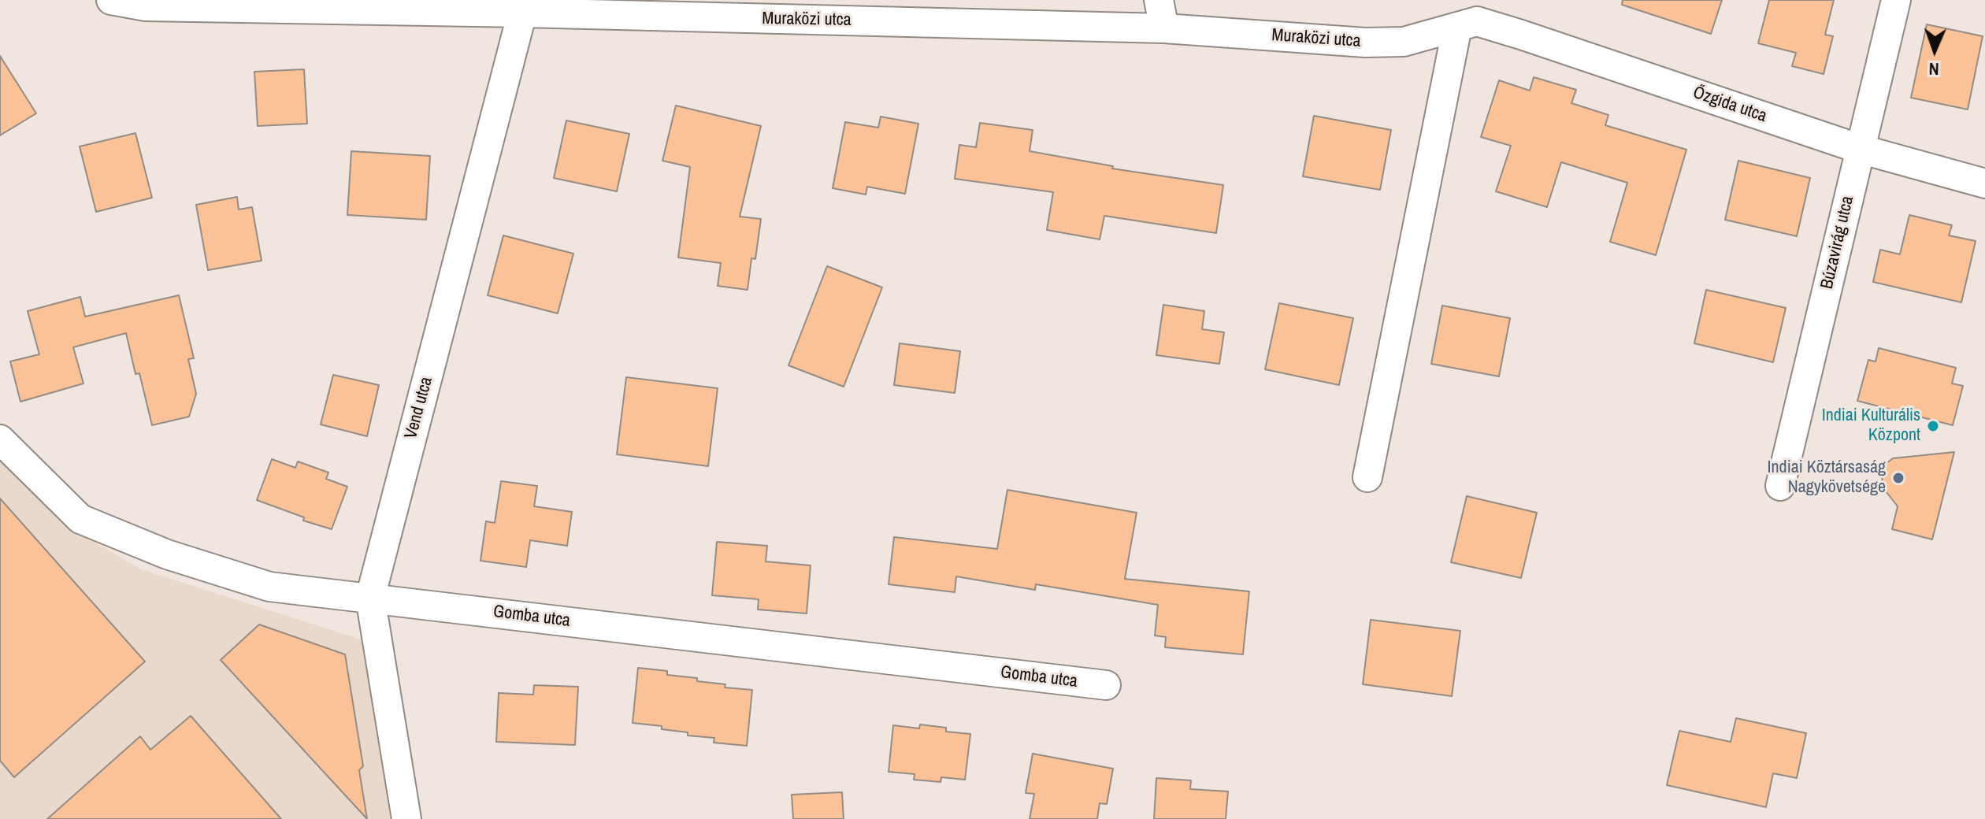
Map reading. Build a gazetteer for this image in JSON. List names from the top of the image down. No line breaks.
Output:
{"streets":{"street":["Muraközi utca","Őzgida utca","Búzavirág utca","Vend utca","Gomba utca"]},"crossings":[["Muraközi utca","Őzgida utca"],["Muraközi utca","Vend utca"],["Őzgida utca","Búzavirág utca"],["Vend utca","Gomba utca"]],"places":["Indiai Kulturális Központ","Indiai Köztársaság Nagykövetsége"],"north":"bottom"}
